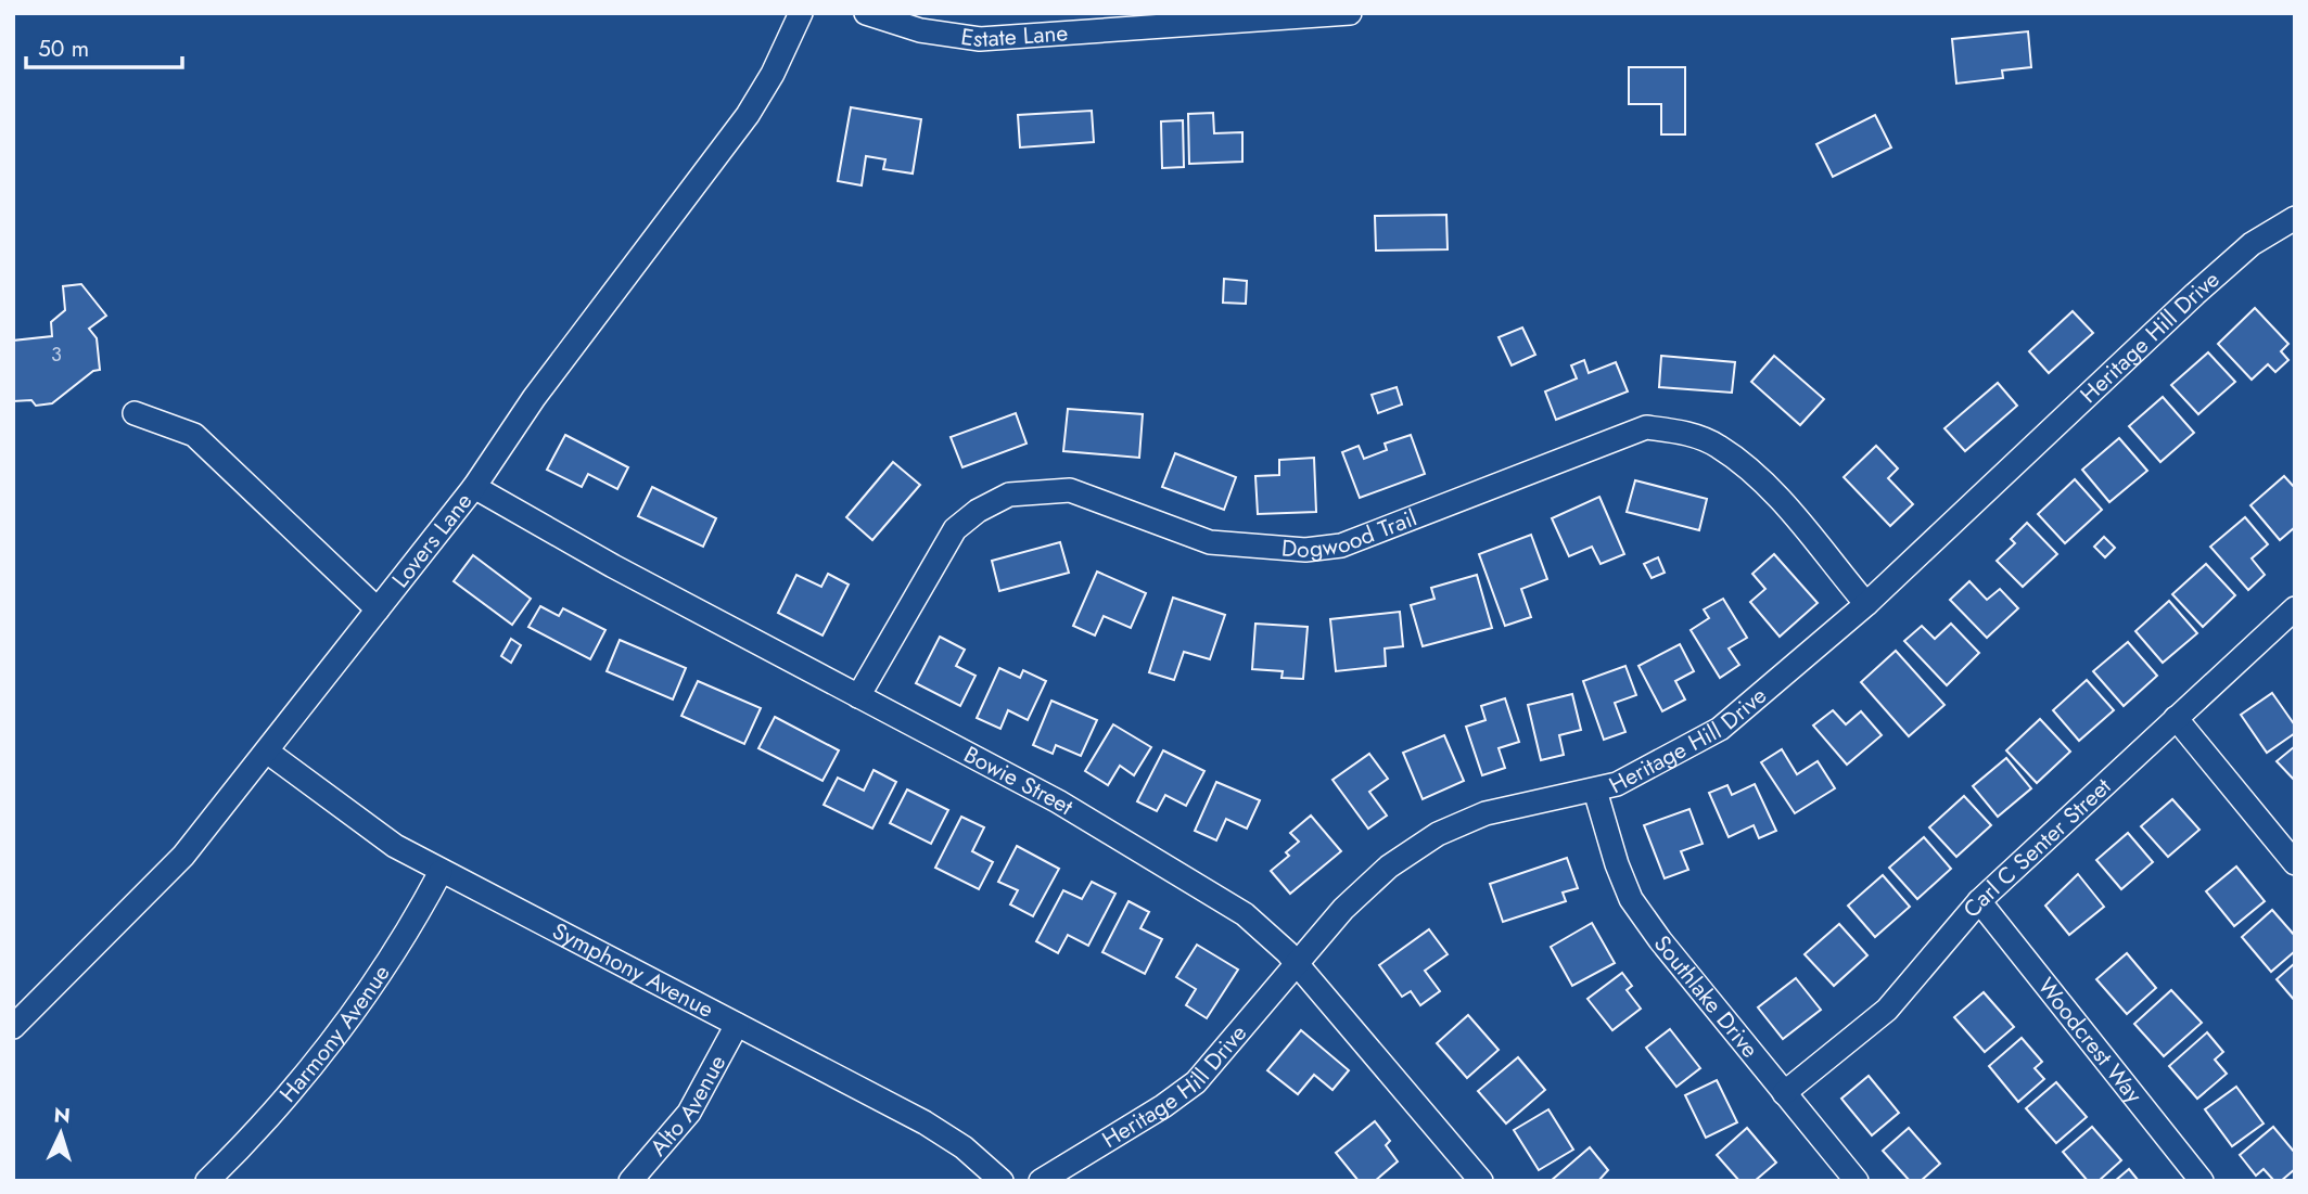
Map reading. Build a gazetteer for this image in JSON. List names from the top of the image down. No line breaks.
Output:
{"streets":{"street":["Estate Lane","Heritage Hill Drive","Dogwood Trail","Lovers Lane","Bowie Street","Carl C Senter Street","Symphony Avenue","Southlake Drive","Harmony Avenue","Woodcrest Way","Alto Avenue"]},"crossings":[["Heritage Hill Drive","Dogwood Trail"],["Heritage Hill Drive","Bowie Street"],["Heritage Hill Drive","Southlake Drive"],["Dogwood Trail","Bowie Street"],["Lovers Lane","Bowie Street"],["Lovers Lane","Symphony Avenue"],["Carl C Senter Street","Southlake Drive"],["Carl C Senter Street","Woodcrest Way"],["Symphony Avenue","Harmony Avenue"],["Symphony Avenue","Alto Avenue"]],"house_numbers":["3"],"scale_bar":"50 m","north":"top"}
